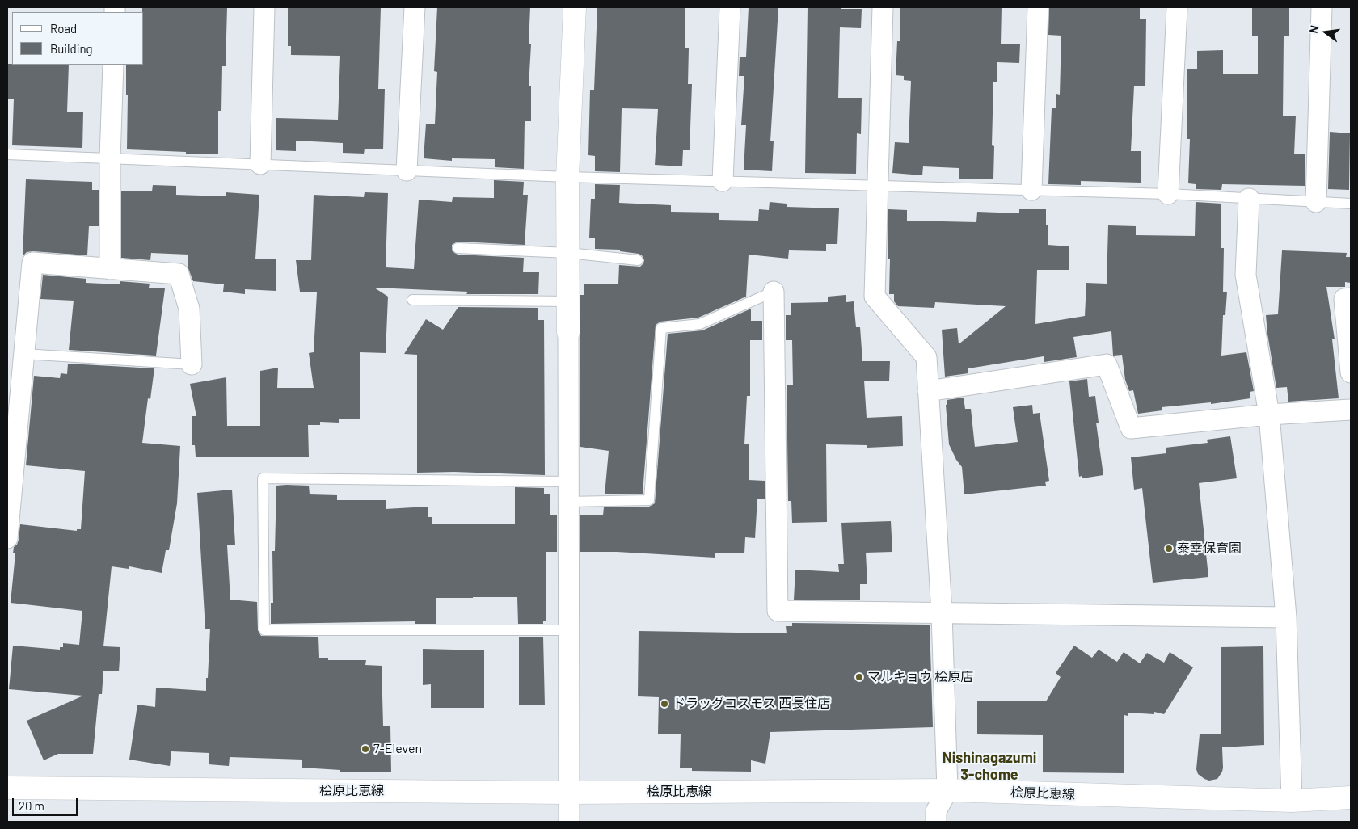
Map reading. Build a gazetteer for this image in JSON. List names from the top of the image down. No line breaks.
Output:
{"streets":{"main road":["桧原比恵線"]},"districts":["Nishinagazumi 3-chome"],"places":["泰幸保育園","マルキョウ 桧原店","ドラッグコスモス 西長住店","7-Eleven"],"legend":["Road","Building"],"scale_bar":"20 m","north":"left"}
